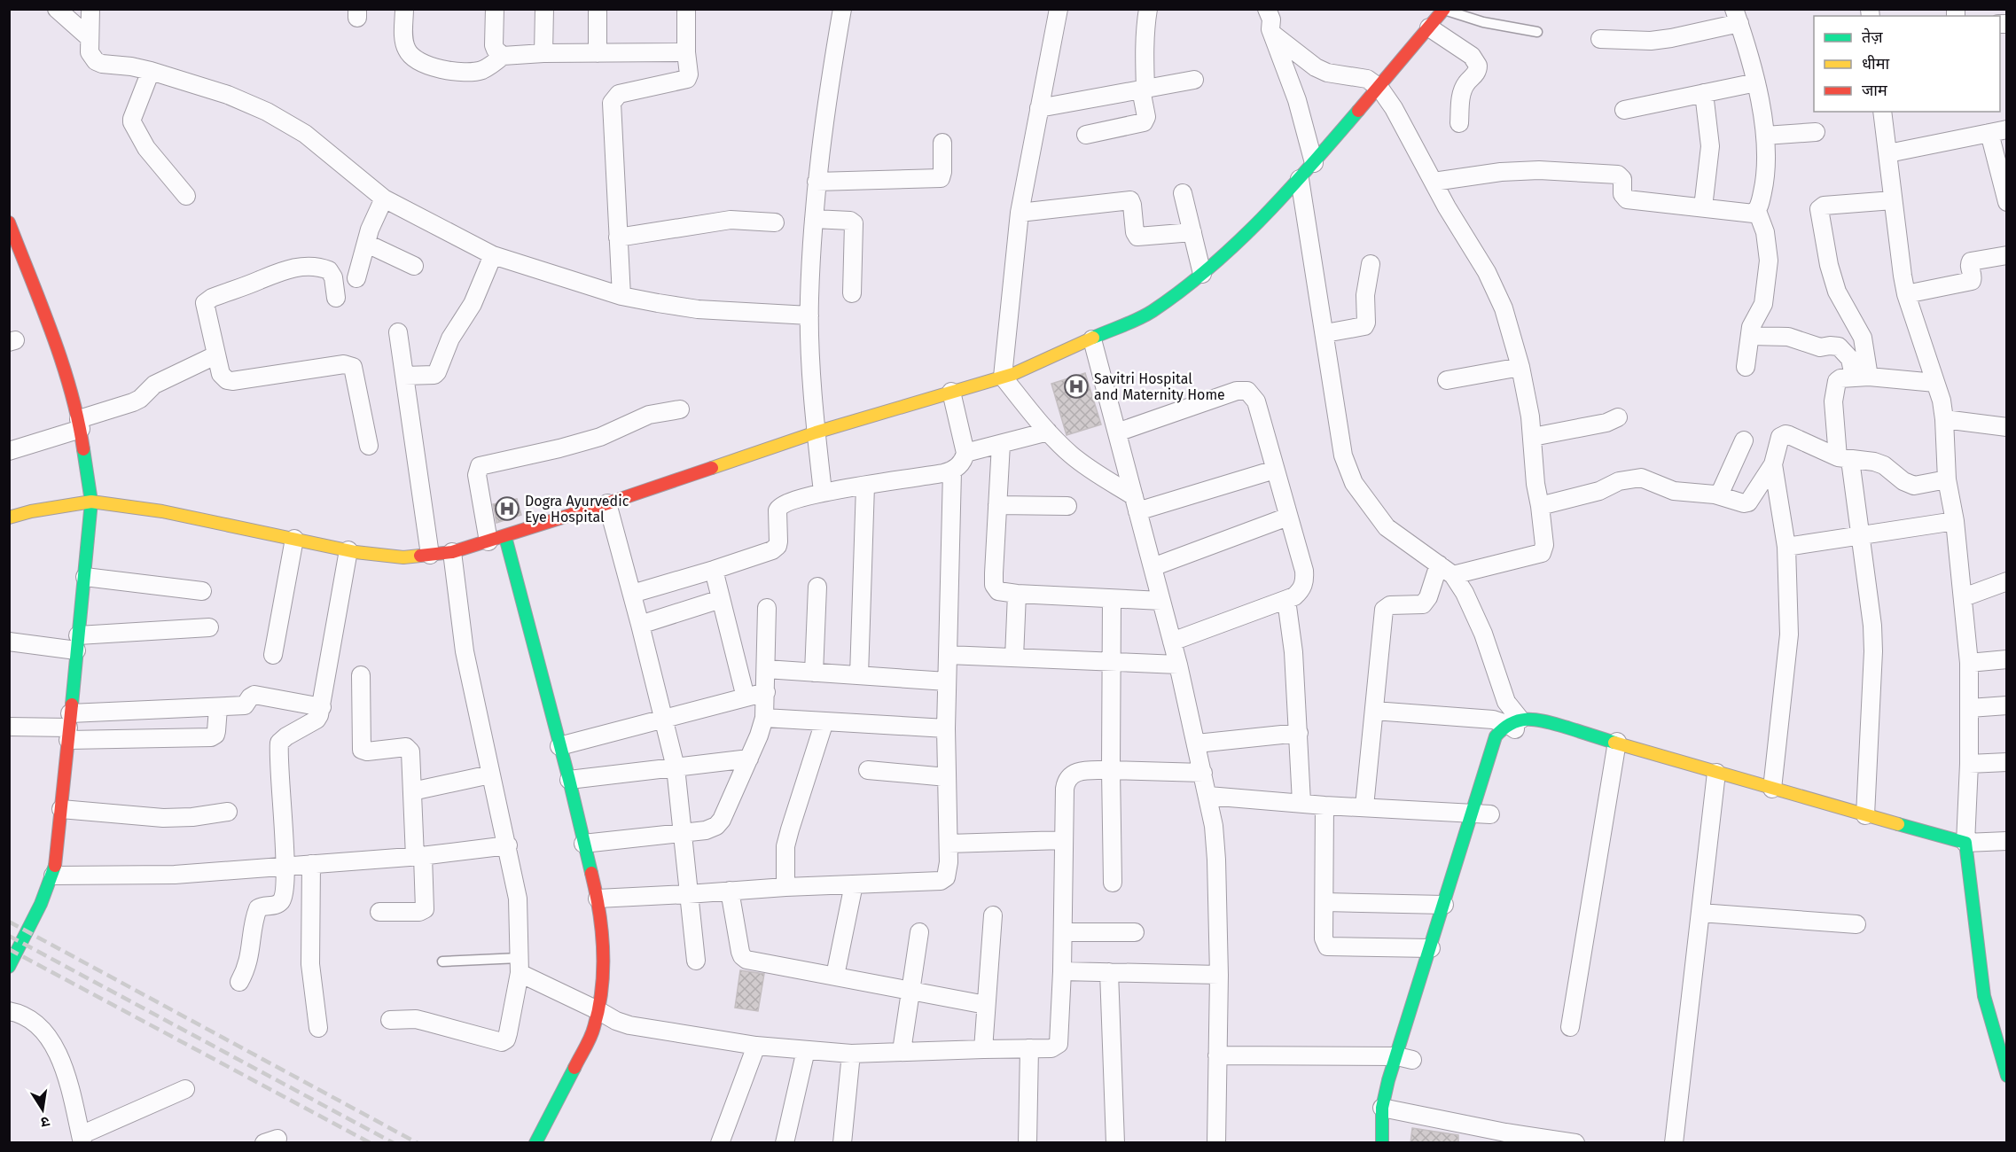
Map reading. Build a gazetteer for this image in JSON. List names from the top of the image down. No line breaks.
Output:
{"places":{"hospital":["Savitri Hospital and Maternity Home","Dogra Ayurvedic Eye Hospital"]},"legend":["तेज़","धीमा","जाम"],"north":"bottom"}
